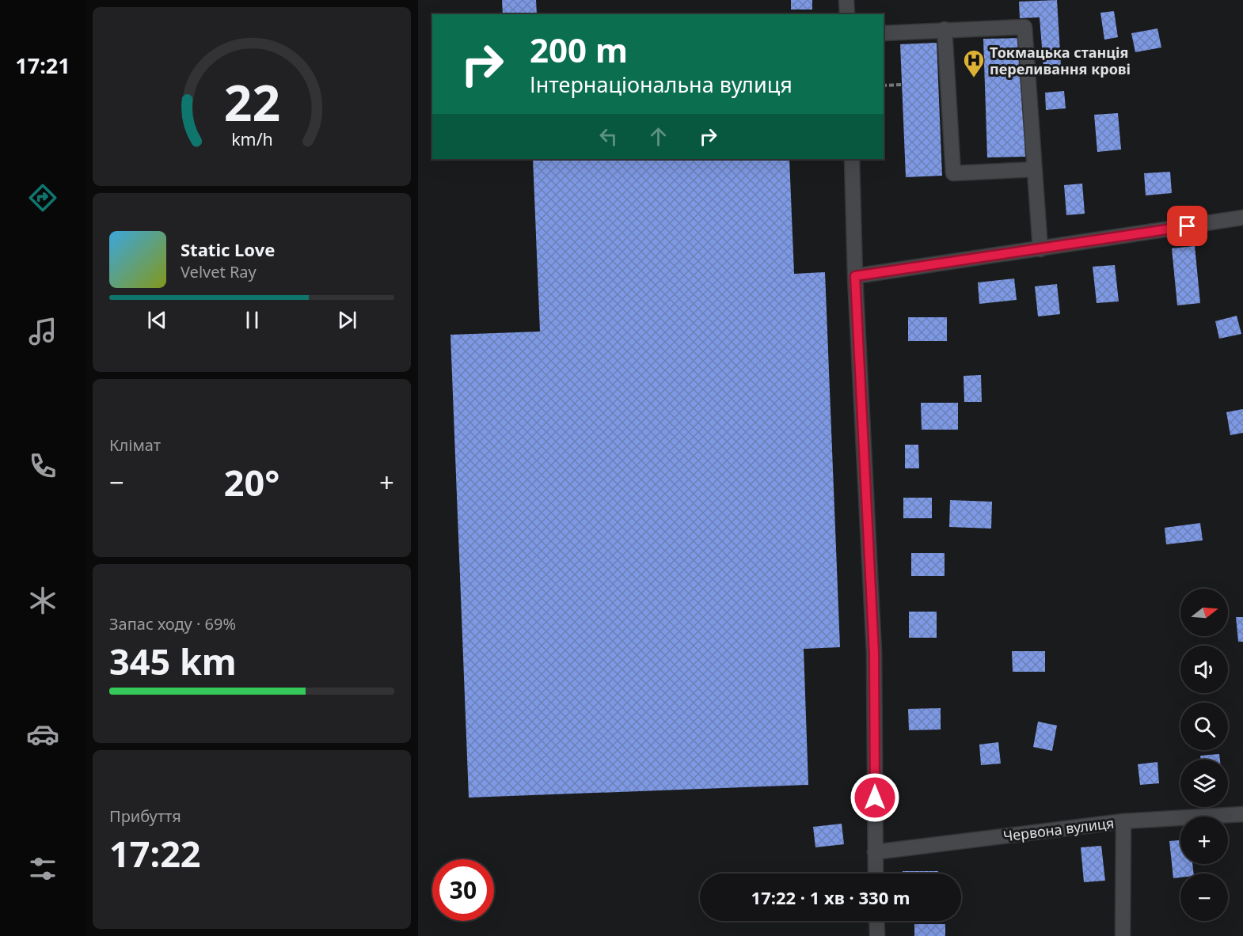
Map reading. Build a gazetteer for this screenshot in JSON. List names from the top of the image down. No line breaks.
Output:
{"streets":{"street":["Червона вулиця"]},"places":{"hospital":["Токмацька станція переливання крові"]},"north":"right","page":{"tabs":"17:21","turn":["200 m","Інтернаціональна вулиця"],"song":["Static Love","Velvet Ray"],"tile":["Клімат",["Запас ходу · 69%","345 km"],["Прибуття","17:22"]],"heat":["−","20°","+"],"map_buttons":["+","−"],"limit":"30","trip":"17:22 · 1 хв · 330 m","gauge":["22","km/h"]}}
